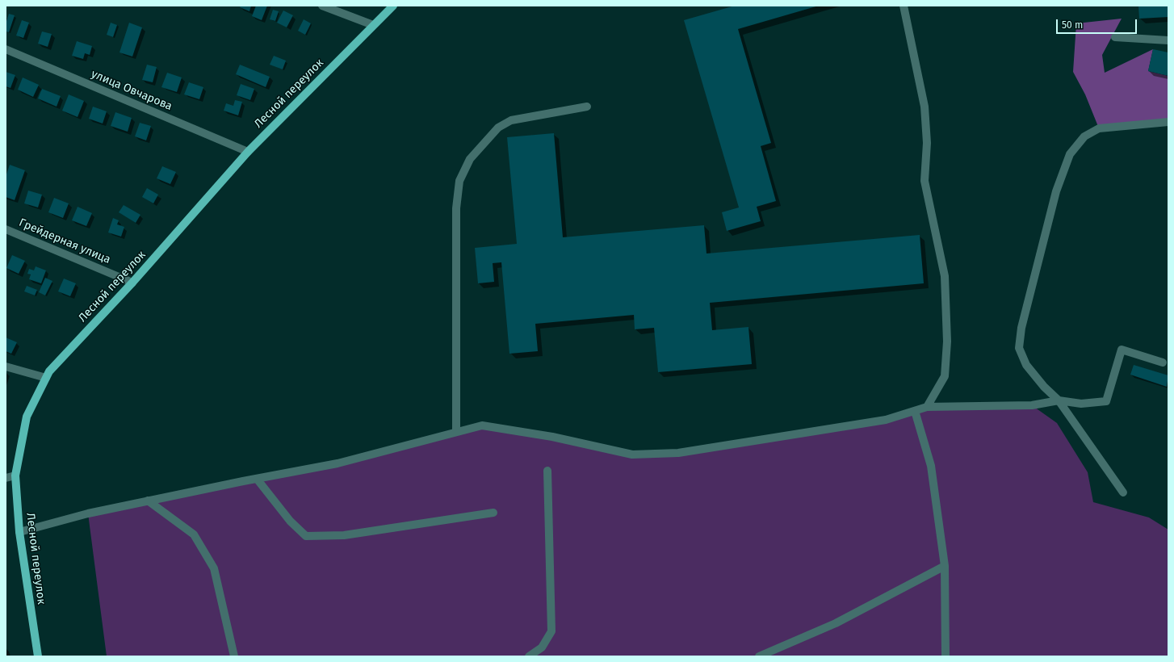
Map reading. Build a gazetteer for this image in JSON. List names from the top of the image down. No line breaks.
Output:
{"streets":{"main road":["Лесной переулок"],"street":["улица Овчарова","Грейдерная улица"]},"crossings":[["улица Овчарова","Лесной переулок"],["Лесной переулок","Грейдерная улица"]],"scale_bar":"50 m"}
